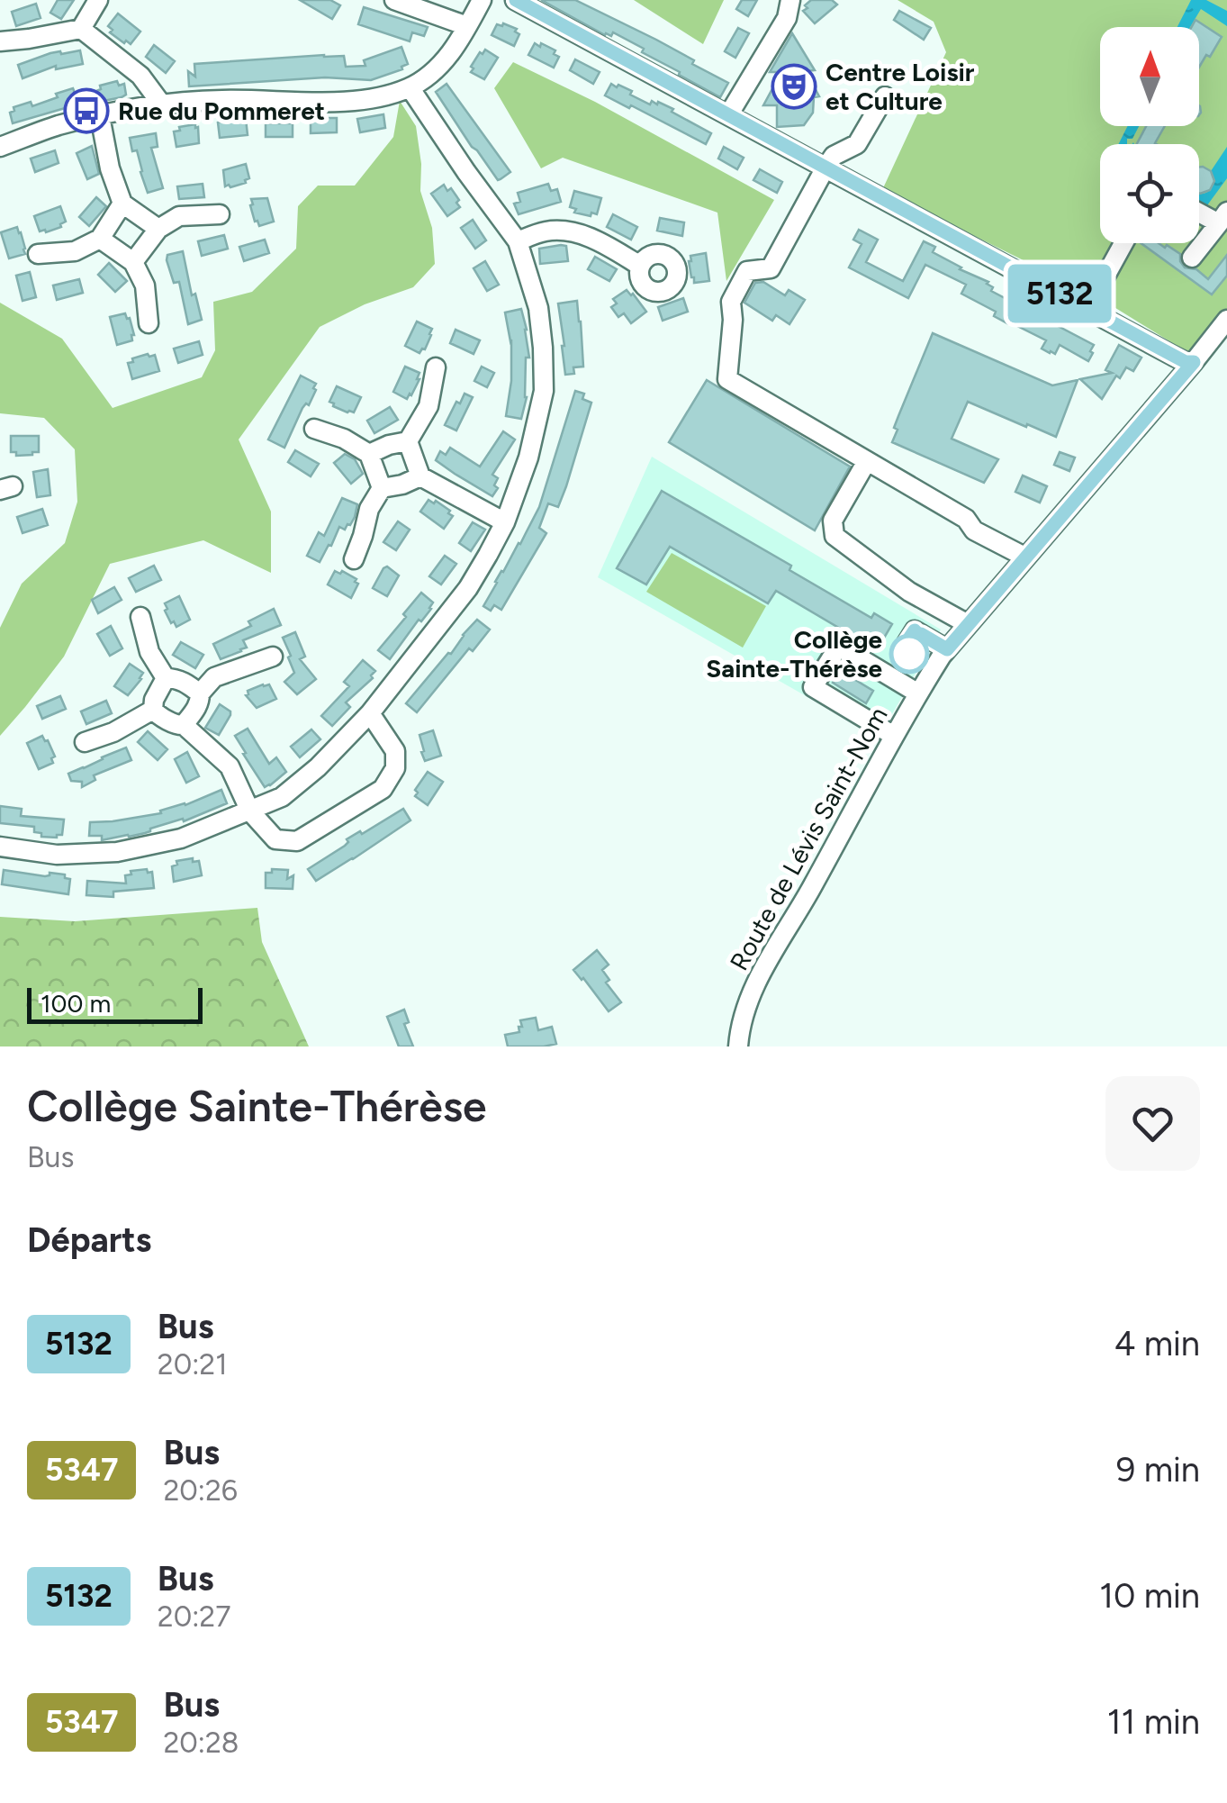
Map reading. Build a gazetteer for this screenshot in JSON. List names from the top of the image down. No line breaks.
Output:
{"streets":{"street":["Route de Lévis Saint-Nom"]},"places":{"theatre":["Centre Loisir et Culture"],"bus stop":["Rue du Pommeret"],"other":["Collège Sainte-Thérèse"]},"lines":["bus line 5132"],"scale_bar":"100 m","north":"top","page":{"on_map":"5132","scale":"100 m","heading":[["Collège Sainte-Thérèse","Bus"],"Départs"],"list":[{"mark":"5132","name":"Bus","note":"20:21","value":"4 min"},{"mark":"5347","name":"Bus","note":"20:26","value":"9 min"},{"mark":"5132","name":"Bus","note":"20:27","value":"10 min"},{"mark":"5347","name":"Bus","note":"20:28","value":"11 min"}]}}
